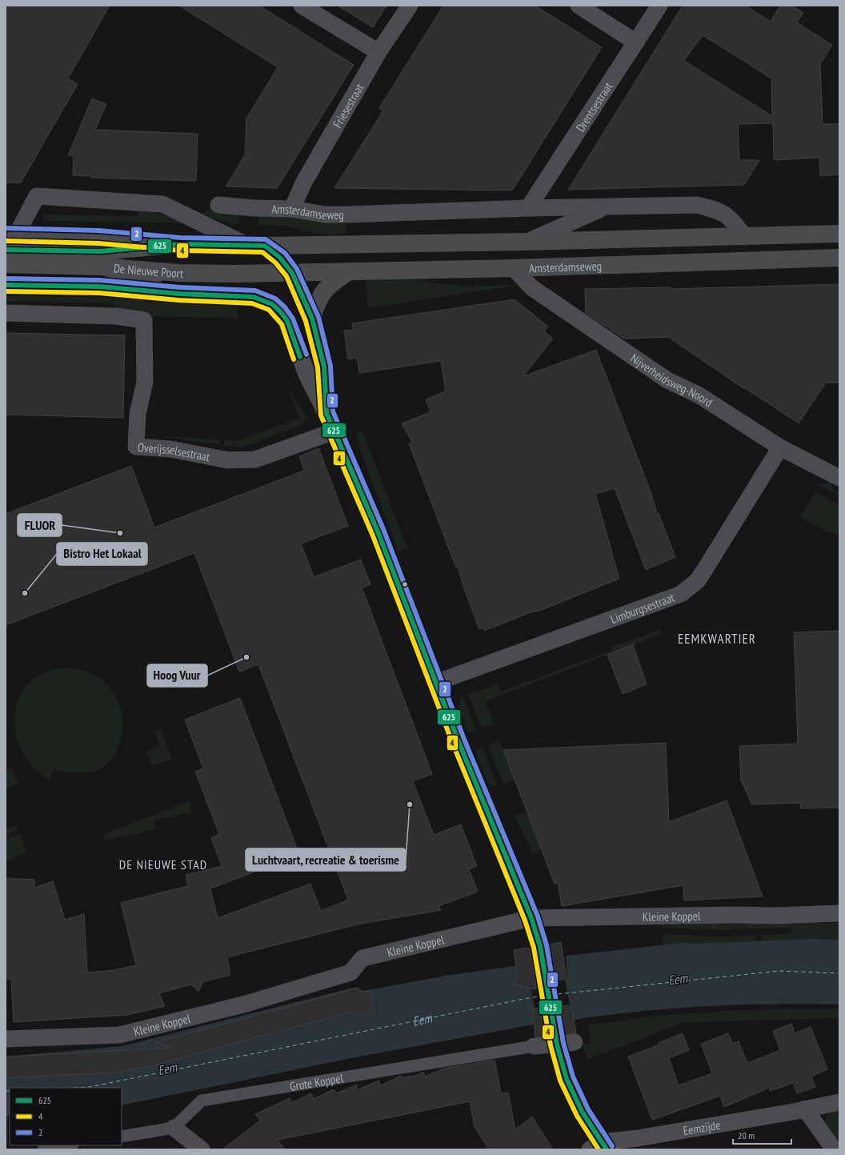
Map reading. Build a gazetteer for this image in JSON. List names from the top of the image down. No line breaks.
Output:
{"streets":{"main road":["Amsterdamseweg","De Nieuwe Poort"],"street":["Friesestraat","Drentsestraat","Nijverheidsweg-Noord","Overijsselsestraat","Limburgsestraat","Kleine Koppel","Grote Koppel","Eemzijde"]},"crossings":[["Friesestraat","Amsterdamseweg"],["Drentsestraat","Amsterdamseweg"],["Amsterdamseweg","De Nieuwe Poort"],["Amsterdamseweg","Nijverheidsweg-Noord"],["Nijverheidsweg-Noord","Limburgsestraat"]],"districts":["EEMKWARTIER","DE NIEUWE STAD"],"water":["Eem"],"places":["FLUOR","Bistro Het Lokaal","Hoog Vuur","Luchtvaart, recreatie & toerisme"],"lines":["transit line 2","transit line 4","transit line 625"],"legend":["625","4","2"],"scale_bar":"20 m"}
